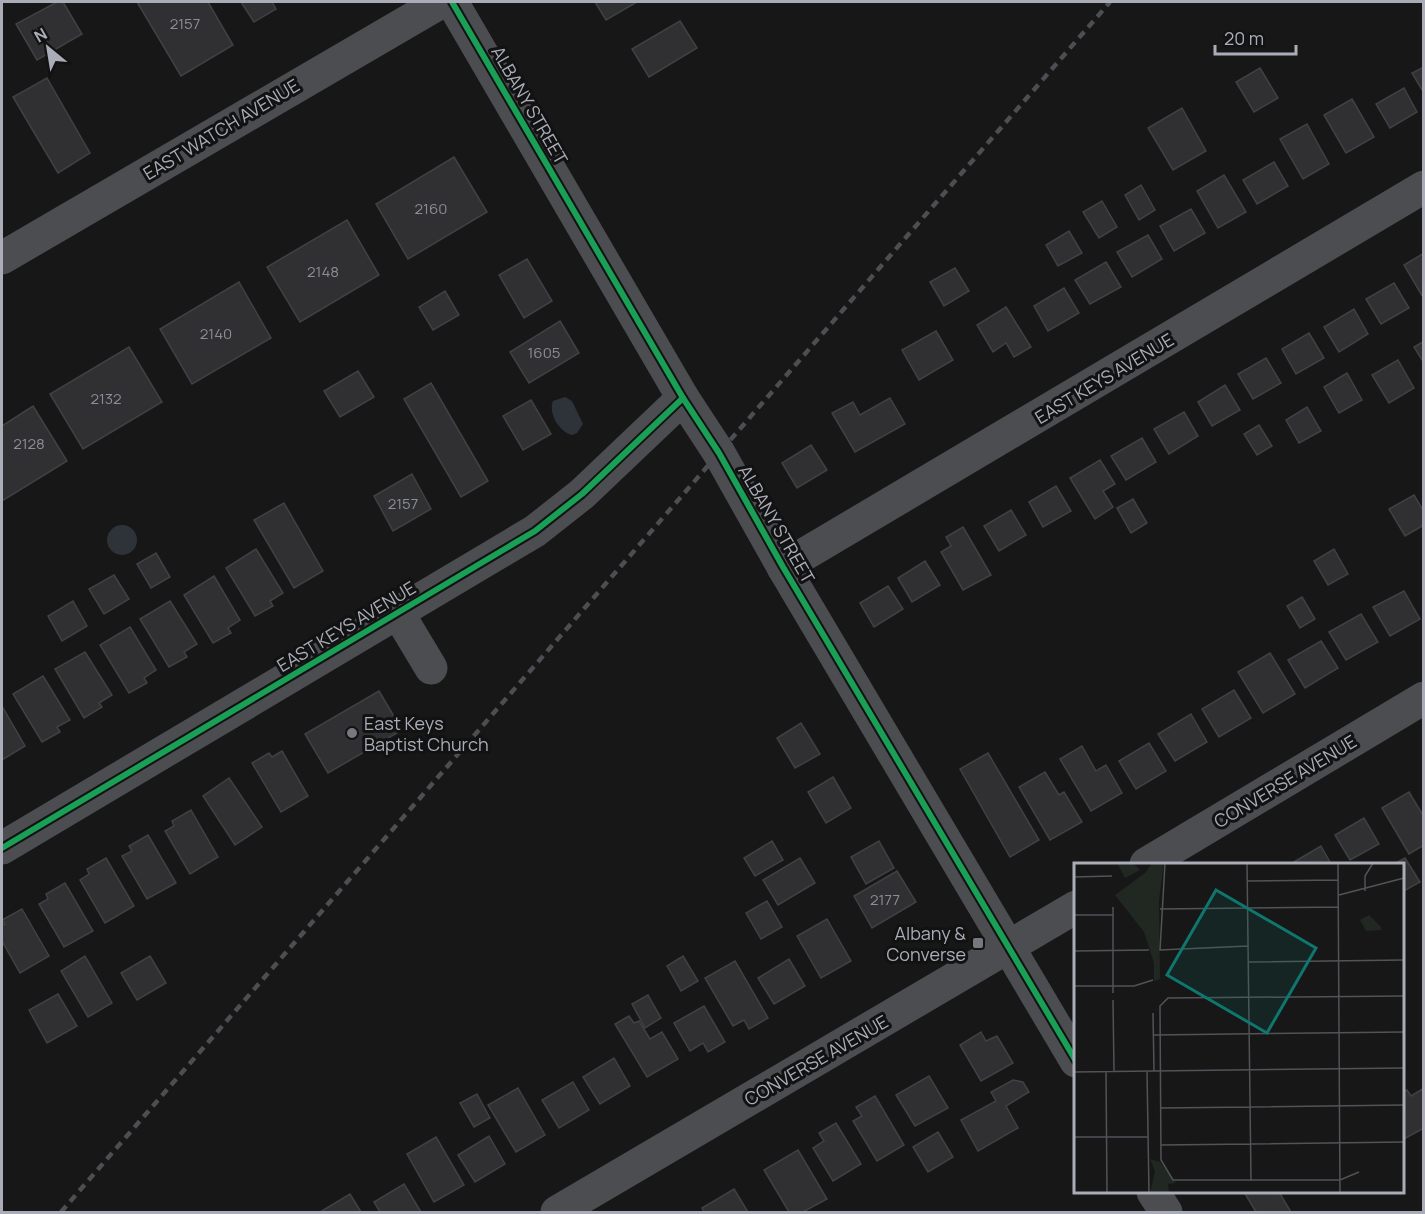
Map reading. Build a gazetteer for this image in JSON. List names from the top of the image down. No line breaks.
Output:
{"streets":{"street":["ALBANY STREET","EAST WATCH AVENUE","EAST KEYS AVENUE","CONVERSE AVENUE"]},"crossings":[["ALBANY STREET","EAST KEYS AVENUE"],["ALBANY STREET","CONVERSE AVENUE"]],"places":{"other":["East Keys Baptist Church"],"transit":["Albany & Converse"]},"house_numbers":["2157","2160","2148","2140","1605","2132","2128","2157","2177"],"scale_bar":"20 m","north":"top left"}
